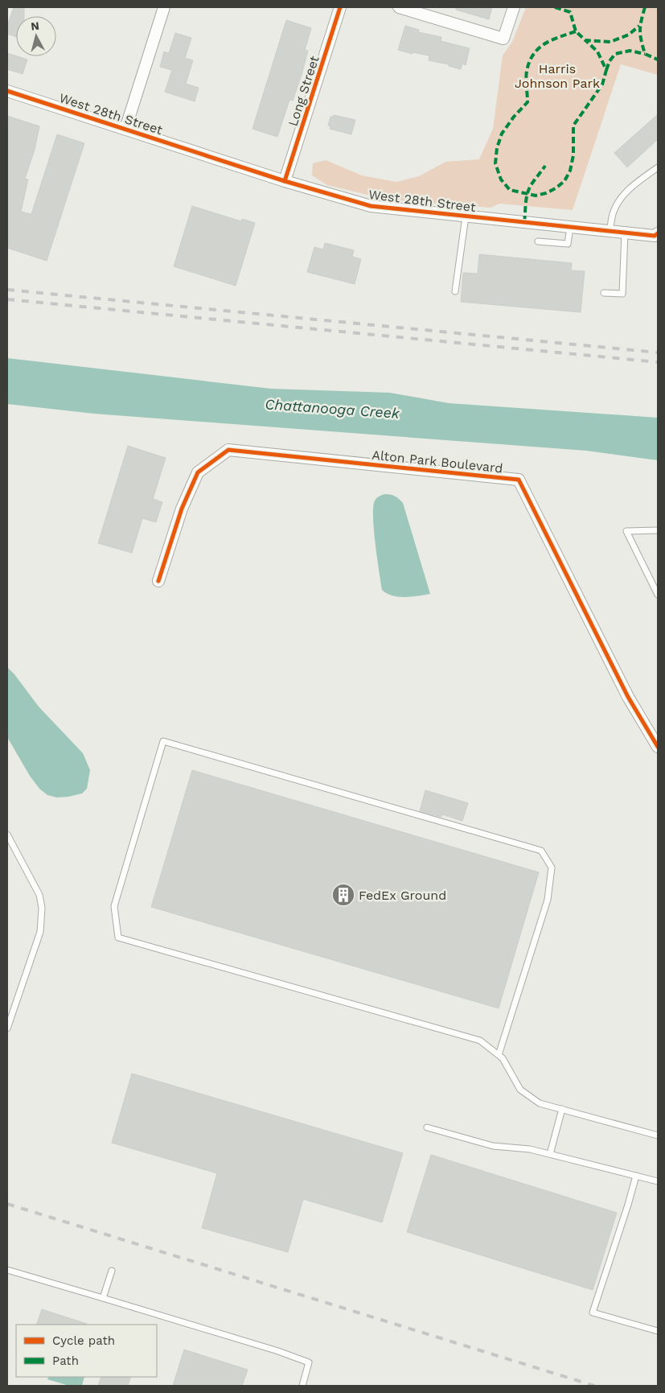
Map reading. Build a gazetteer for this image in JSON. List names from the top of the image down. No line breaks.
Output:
{"streets":{"street":["Long Street","West 28th Street","Alton Park Boulevard"]},"crossings":[["Long Street","West 28th Street"]],"water":["Chattanooga Creek"],"parks":["Harris Johnson Park"],"places":{"building":["FedEx Ground"]},"legend":["Cycle path","Path"],"north":"top"}
